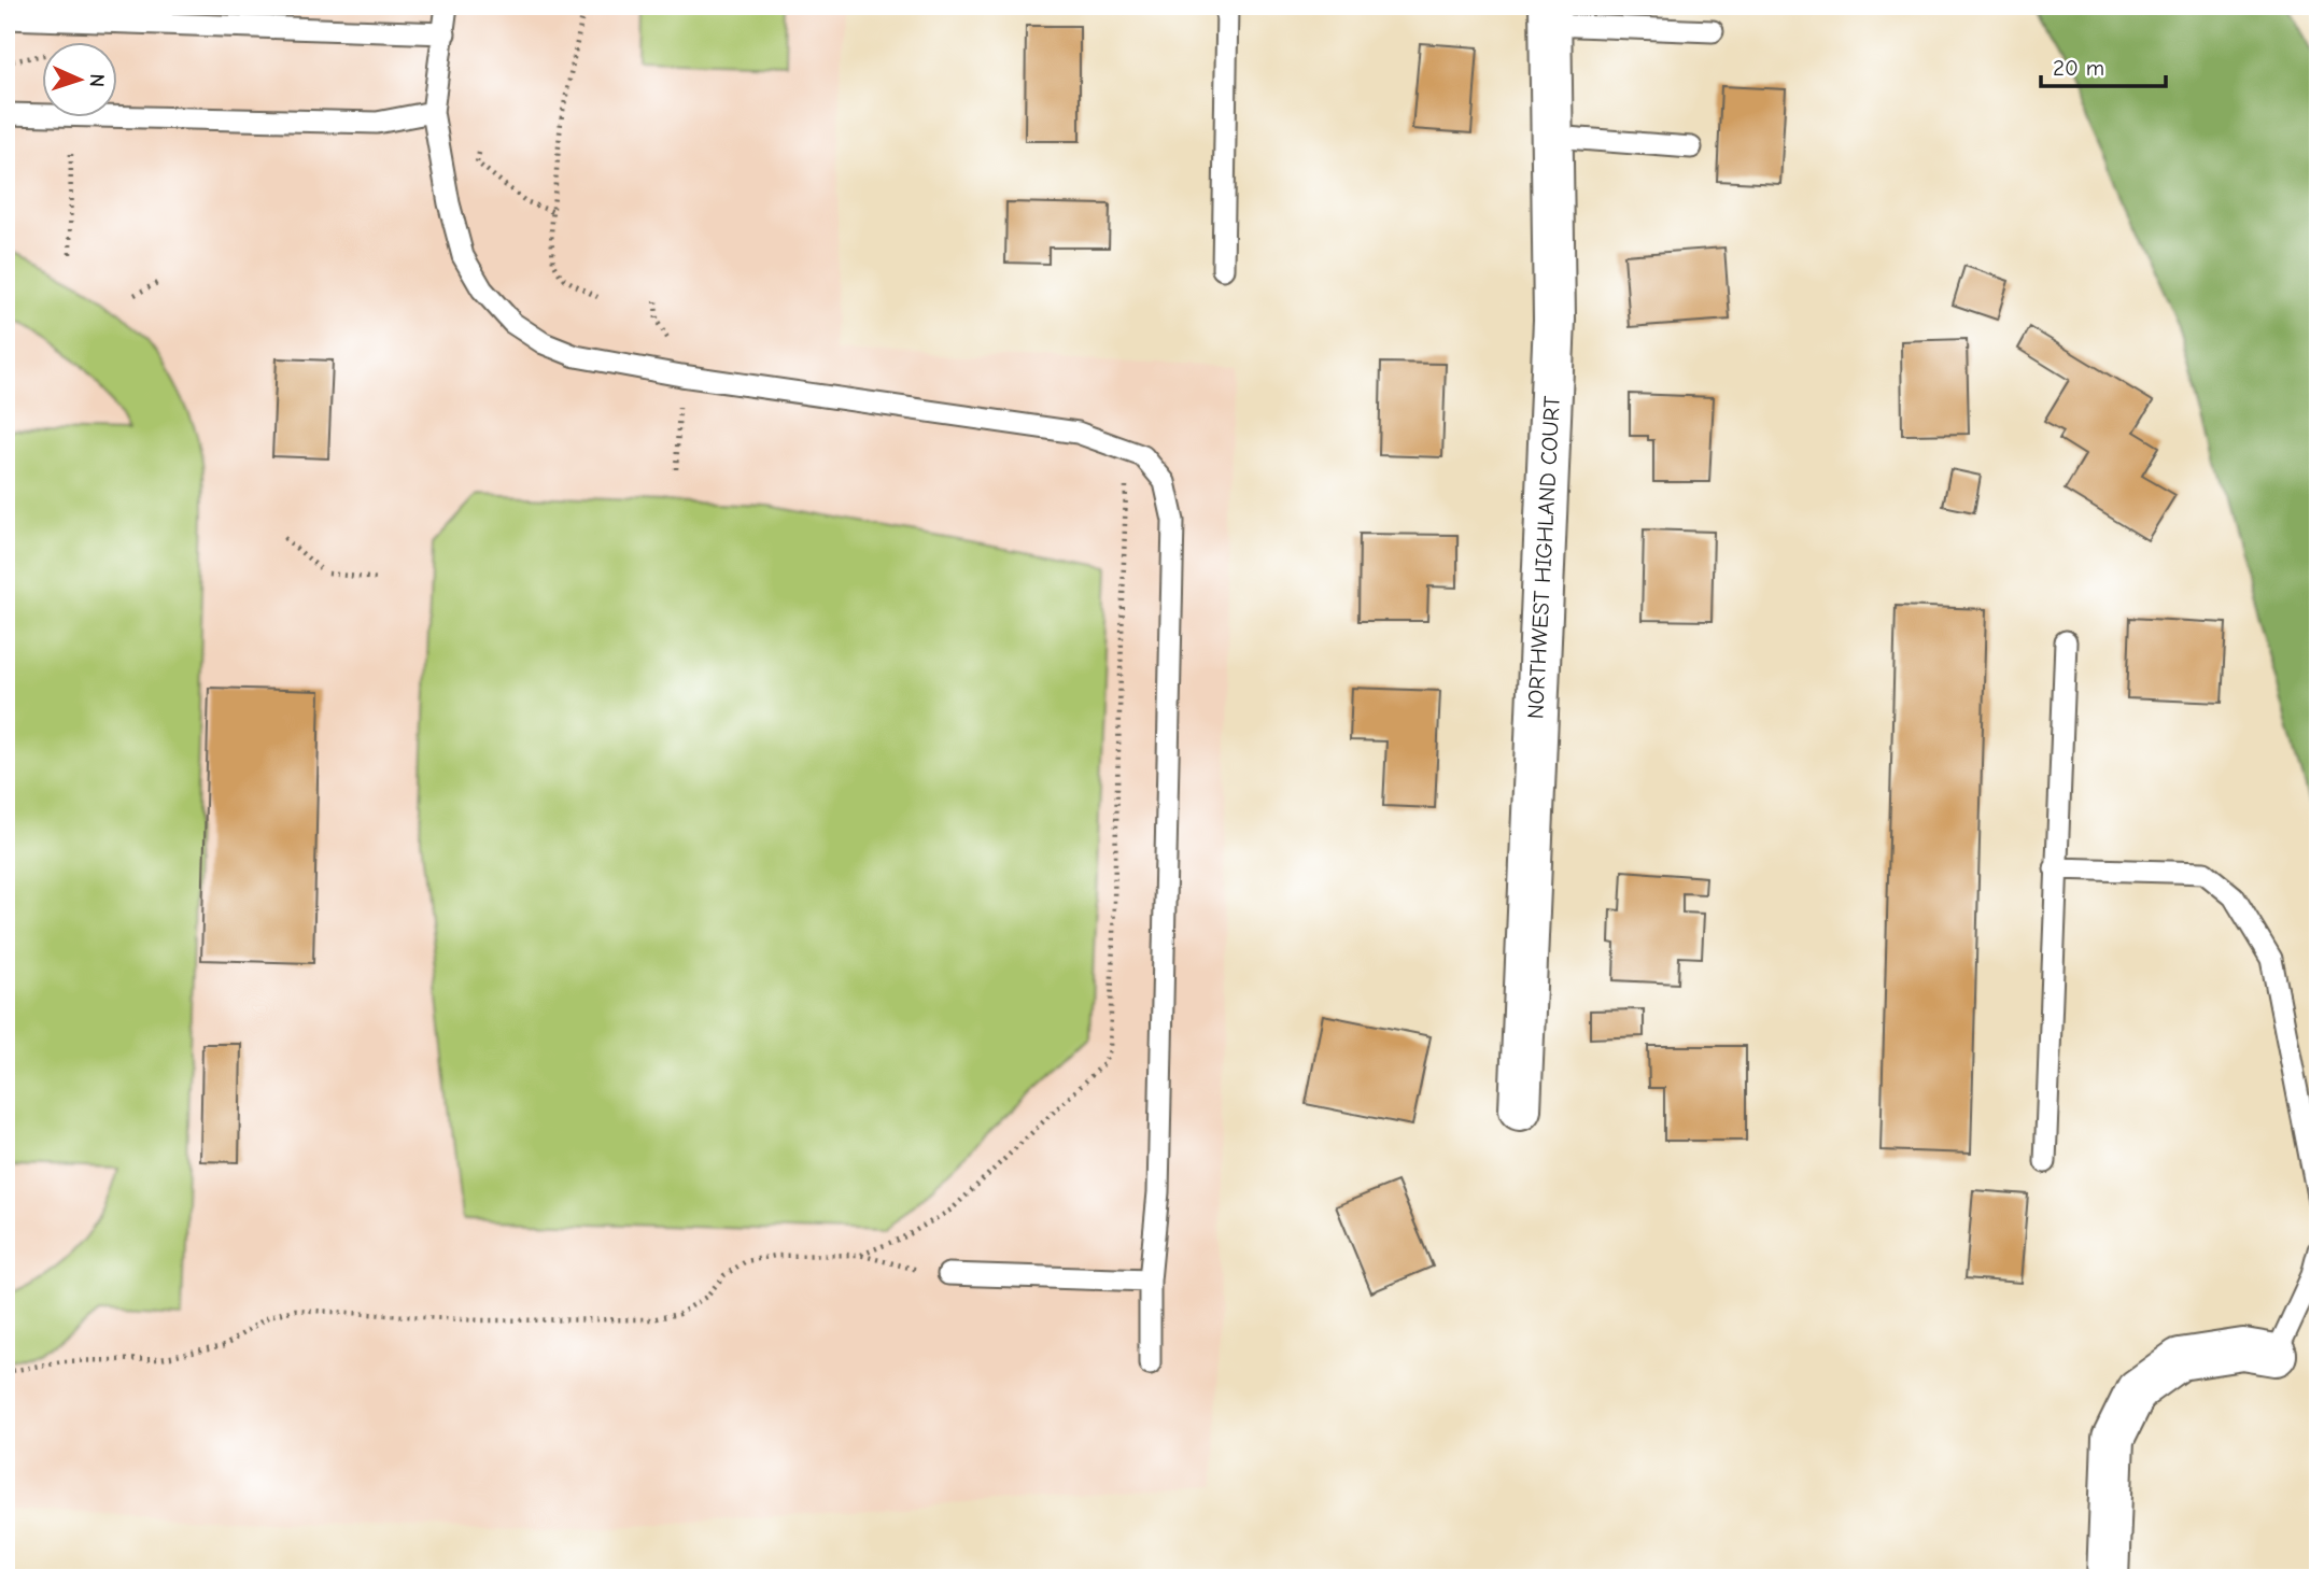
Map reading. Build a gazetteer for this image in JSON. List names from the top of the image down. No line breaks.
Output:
{"streets":{"street":["NORTHWEST HIGHLAND COURT"]},"scale_bar":"20 m","north":"right"}
